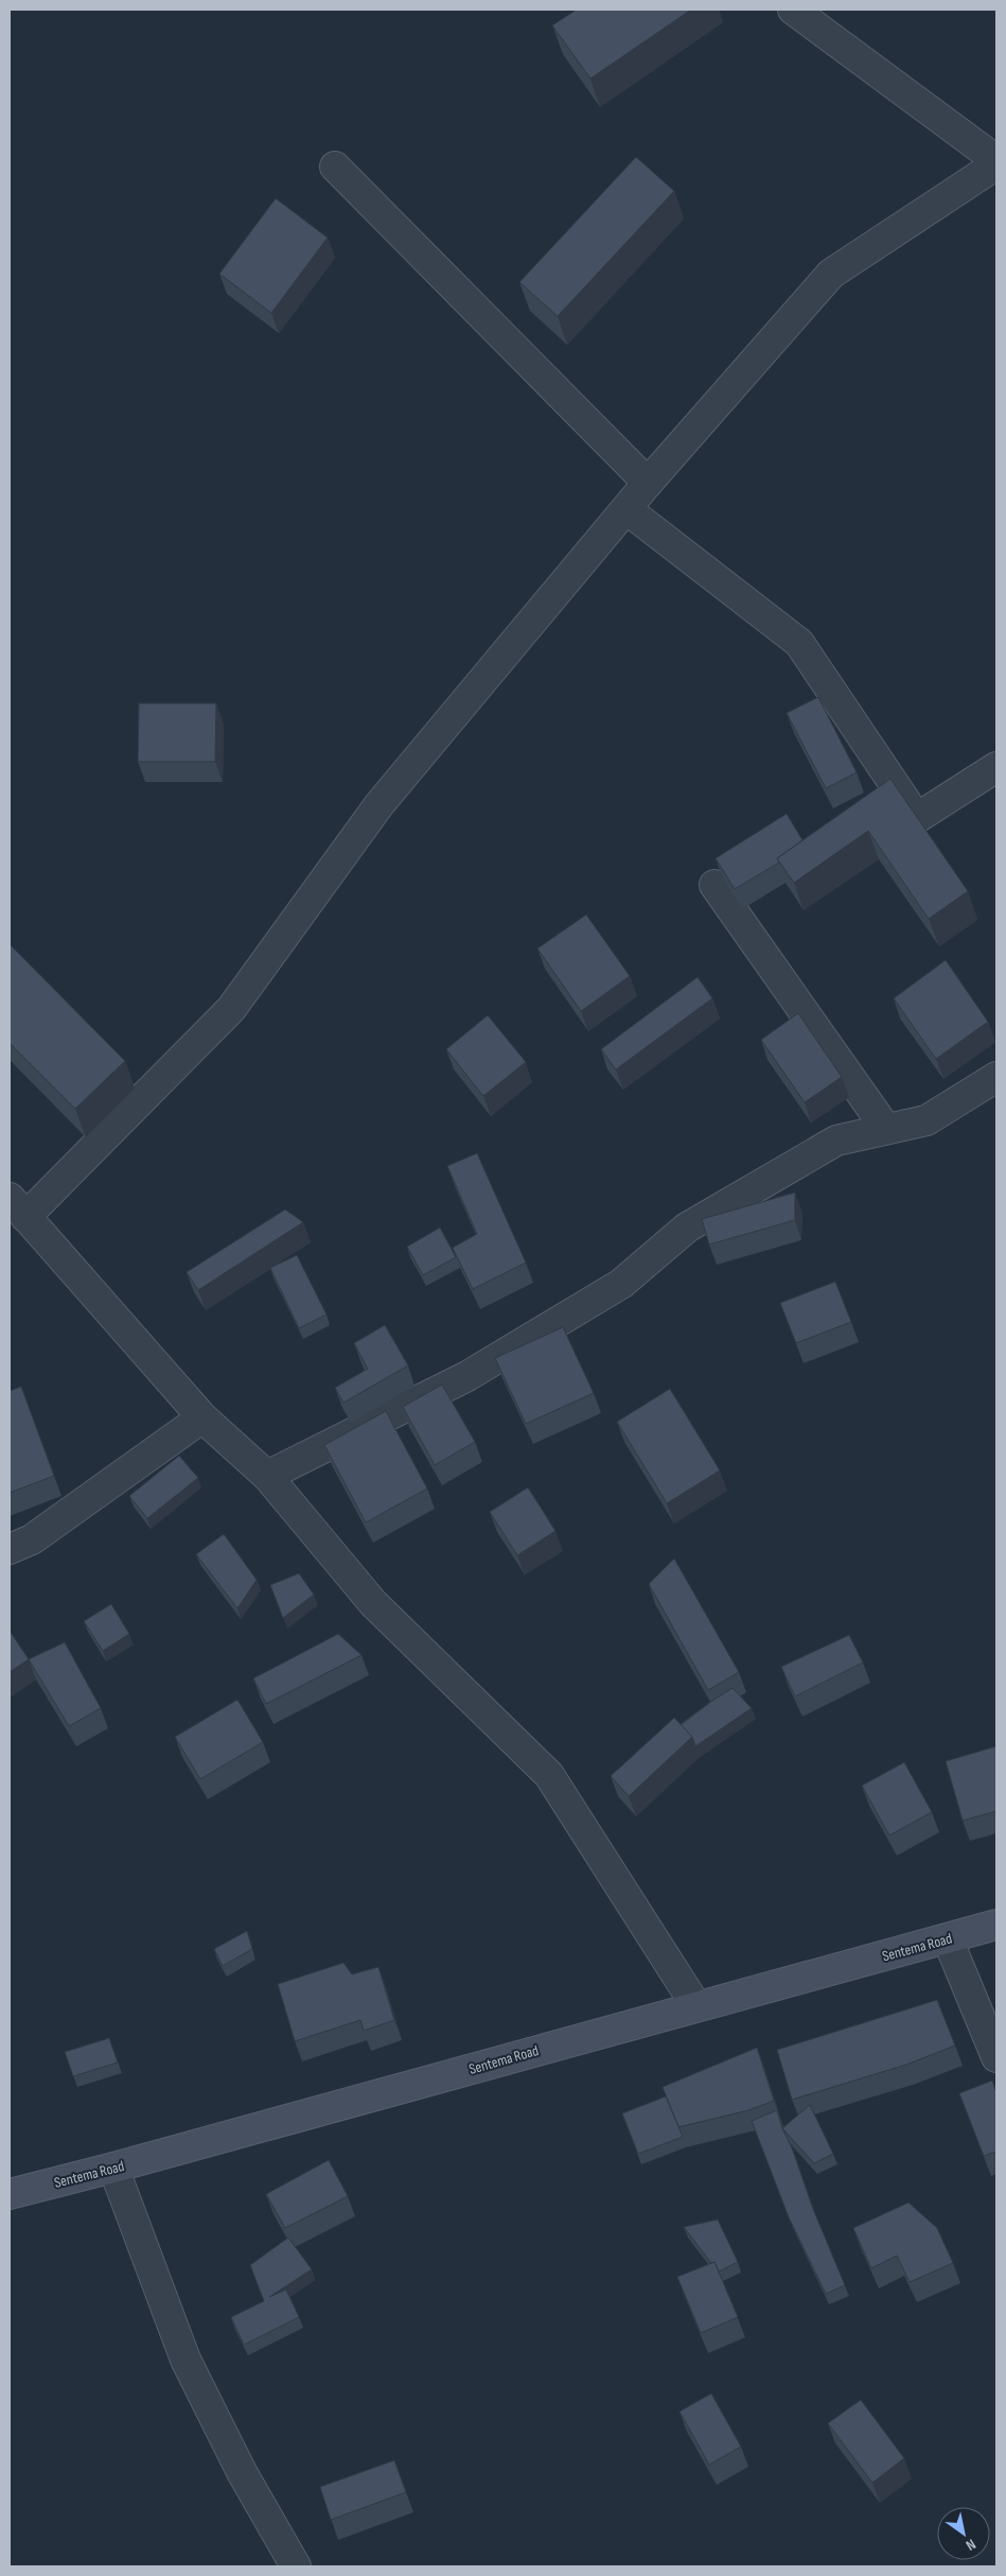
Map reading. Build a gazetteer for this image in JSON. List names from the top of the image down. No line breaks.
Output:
{"streets":{"main road":["Sentema Road"]},"north":"bottom right"}
